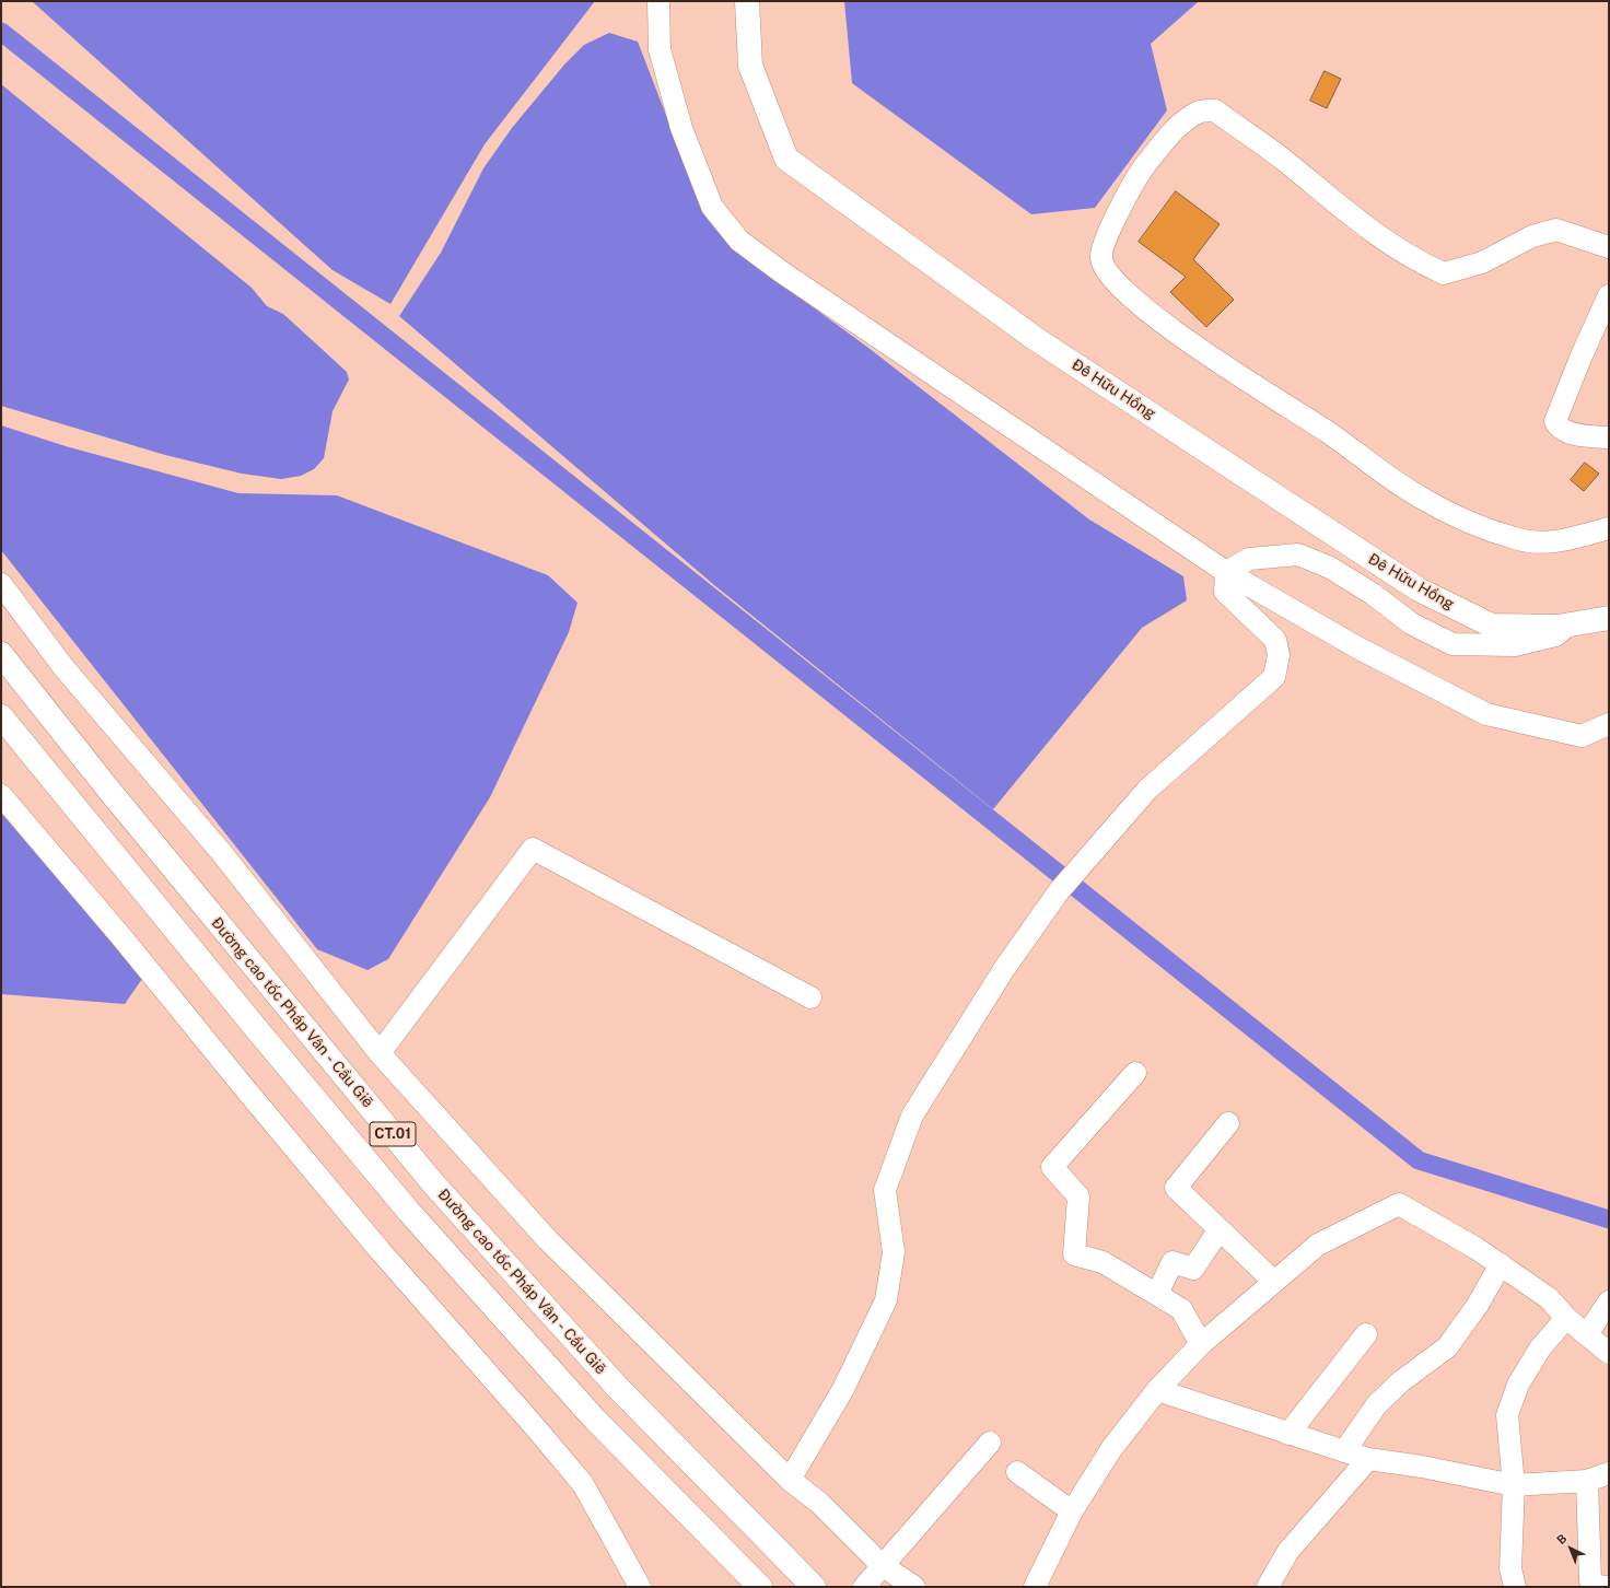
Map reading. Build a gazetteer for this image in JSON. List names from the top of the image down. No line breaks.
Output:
{"streets":{"main road":["Đê Hữu Hồng","Đường cao tốc Pháp Vân - Cầu Giẽ","CT.01"]},"north":"top left"}
